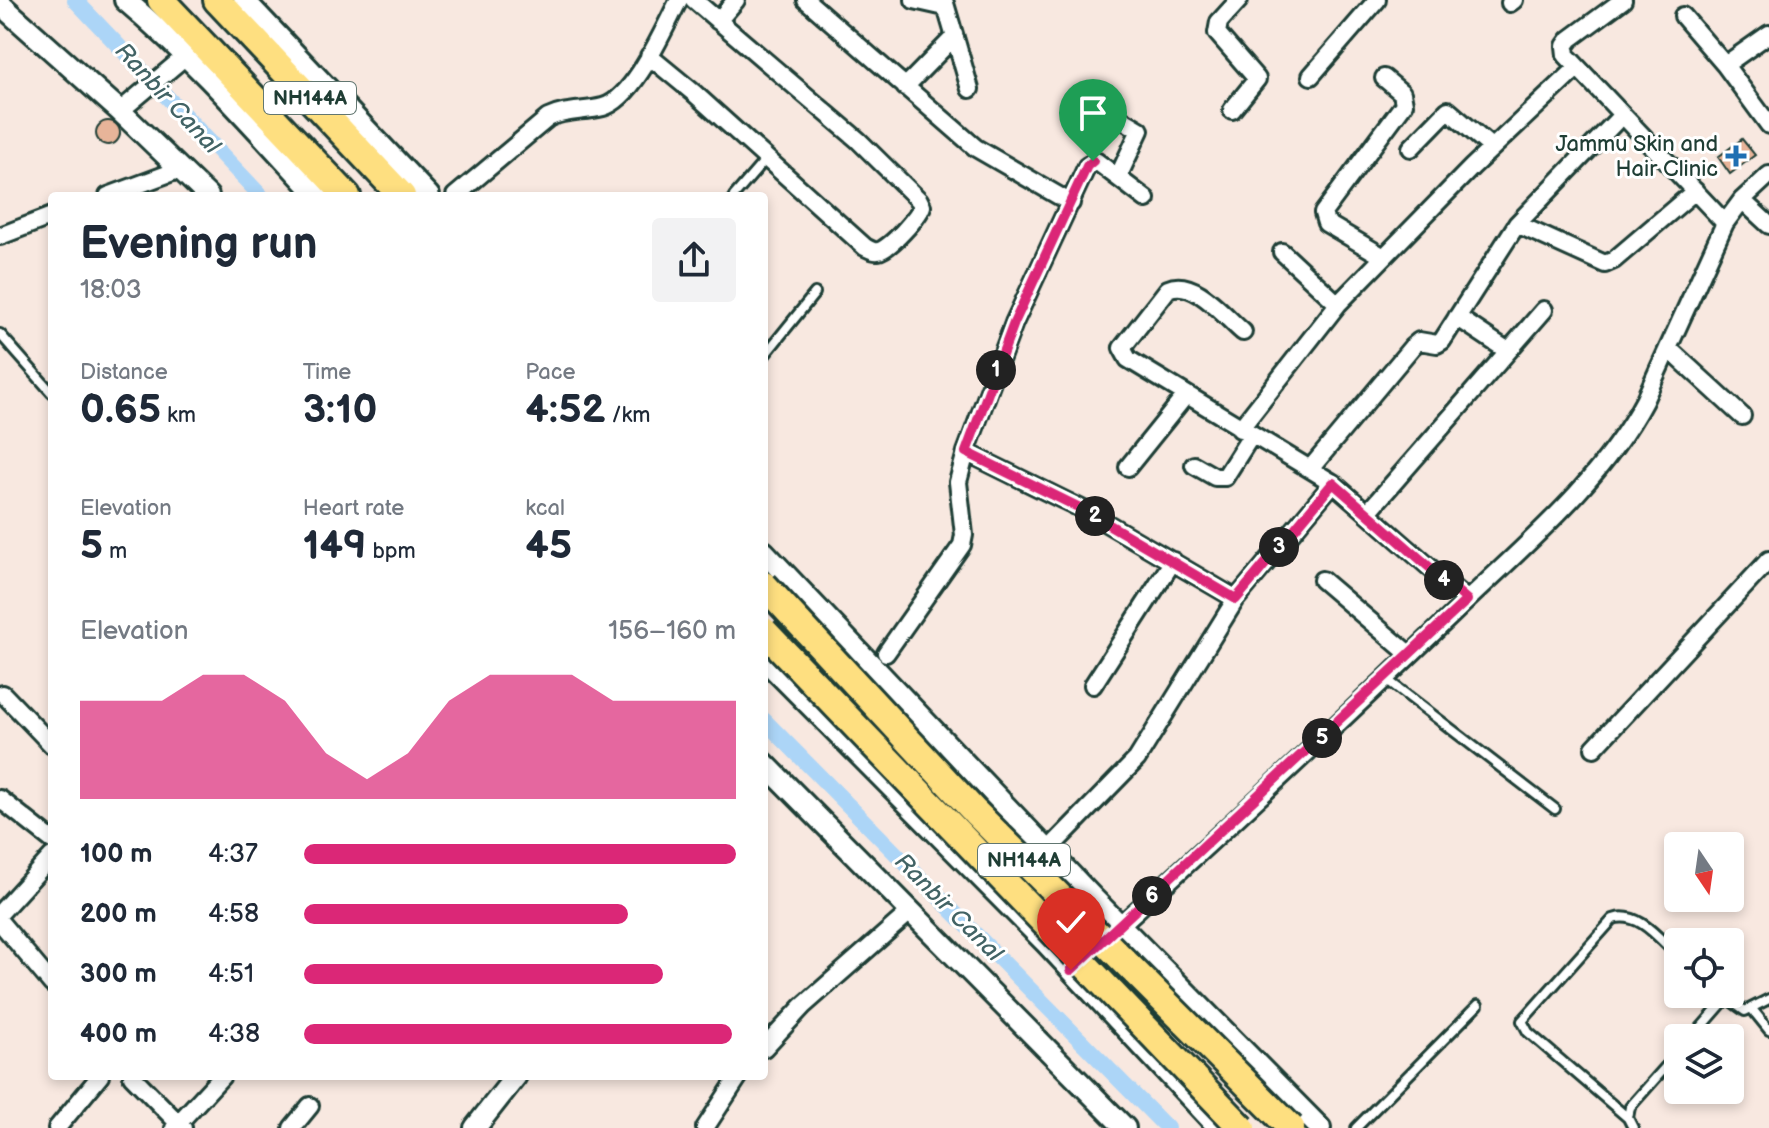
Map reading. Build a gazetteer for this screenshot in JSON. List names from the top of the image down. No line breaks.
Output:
{"streets":{"highway":["NH144A"]},"water":["Ranbir Canal"],"places":{"health":["Jammu Skin and Hair Clinic"]},"north":"bottom","page":{"heading":["Evening run","18:03"],"stats":[["Distance","0.65 km"],["Time","3:10"],["Pace","4:52 /km"],["Elevation","5 m"],["Heart rate","149 bpm"],["kcal","45"]],"pins":["1","2","3","4","5","6"],"chart":["Elevation","156–160 m"],"list":[{"name":"100 m","note":"4:37"},{"name":"200 m","note":"4:58"},{"name":"300 m","note":"4:51"},{"name":"400 m","note":"4:38"}]}}
